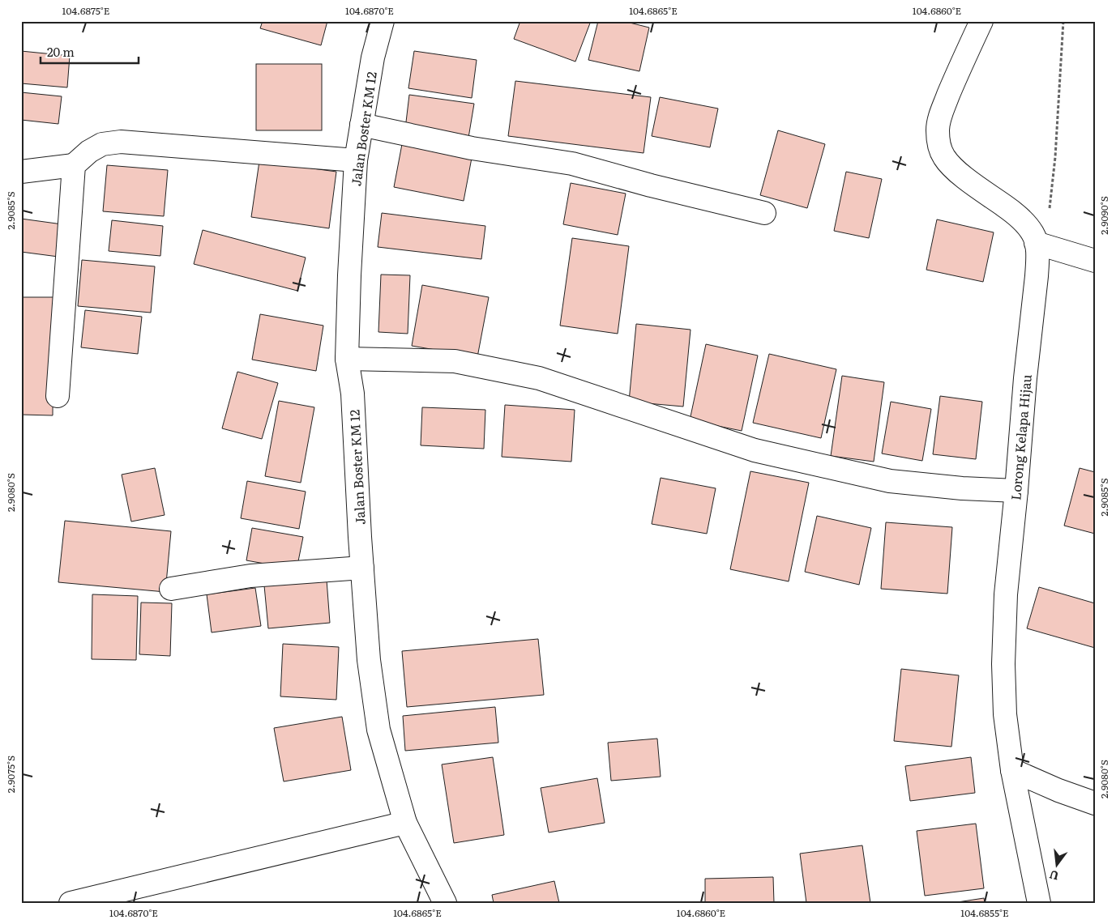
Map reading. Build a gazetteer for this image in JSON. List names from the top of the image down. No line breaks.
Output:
{"streets":{"street":["Jalan Boster KM 12","Lorong Kelapa Hijau"]},"scale_bar":"20 m","north":"bottom","coordinates":["104.6875°E","104.6870°E","104.6865°E","104.6860°E","2.9085°S","2.9090°S","2.9080°S","2.9075°S","104.6855°E"]}
